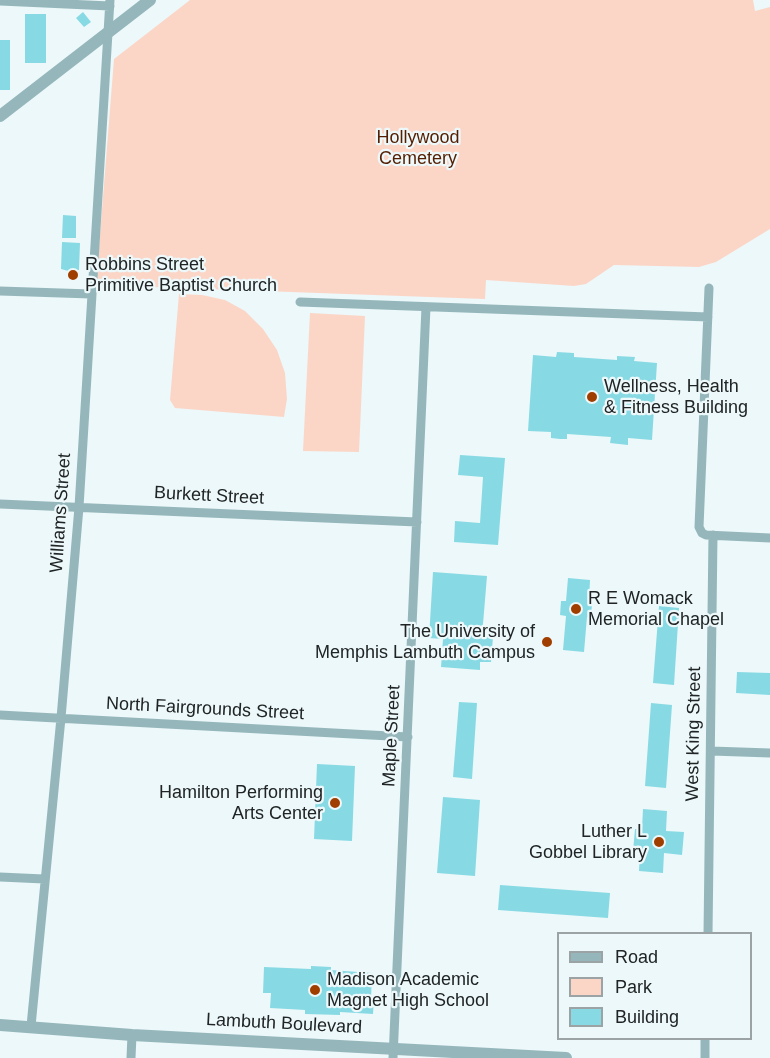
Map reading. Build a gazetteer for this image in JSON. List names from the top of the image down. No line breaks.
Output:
{"streets":{"street":["Burkett Street","Williams Street","North Fairgrounds Street","West King Street","Maple Street","Lambuth Boulevard"]},"crossings":[["Burkett Street","Williams Street"],["Burkett Street","Maple Street"],["Williams Street","North Fairgrounds Street"],["Williams Street","Lambuth Boulevard"],["North Fairgrounds Street","Maple Street"],["Maple Street","Lambuth Boulevard"]],"parks":["Hollywood Cemetery"],"places":["Robbins Street Primitive Baptist Church","Wellness, Health & Fitness Building","R E Womack Memorial Chapel","The University of Memphis Lambuth Campus","Hamilton Performing Arts Center","Luther L Gobbel Library","Madison Academic Magnet High School"],"legend":["Road","Park","Building"]}
